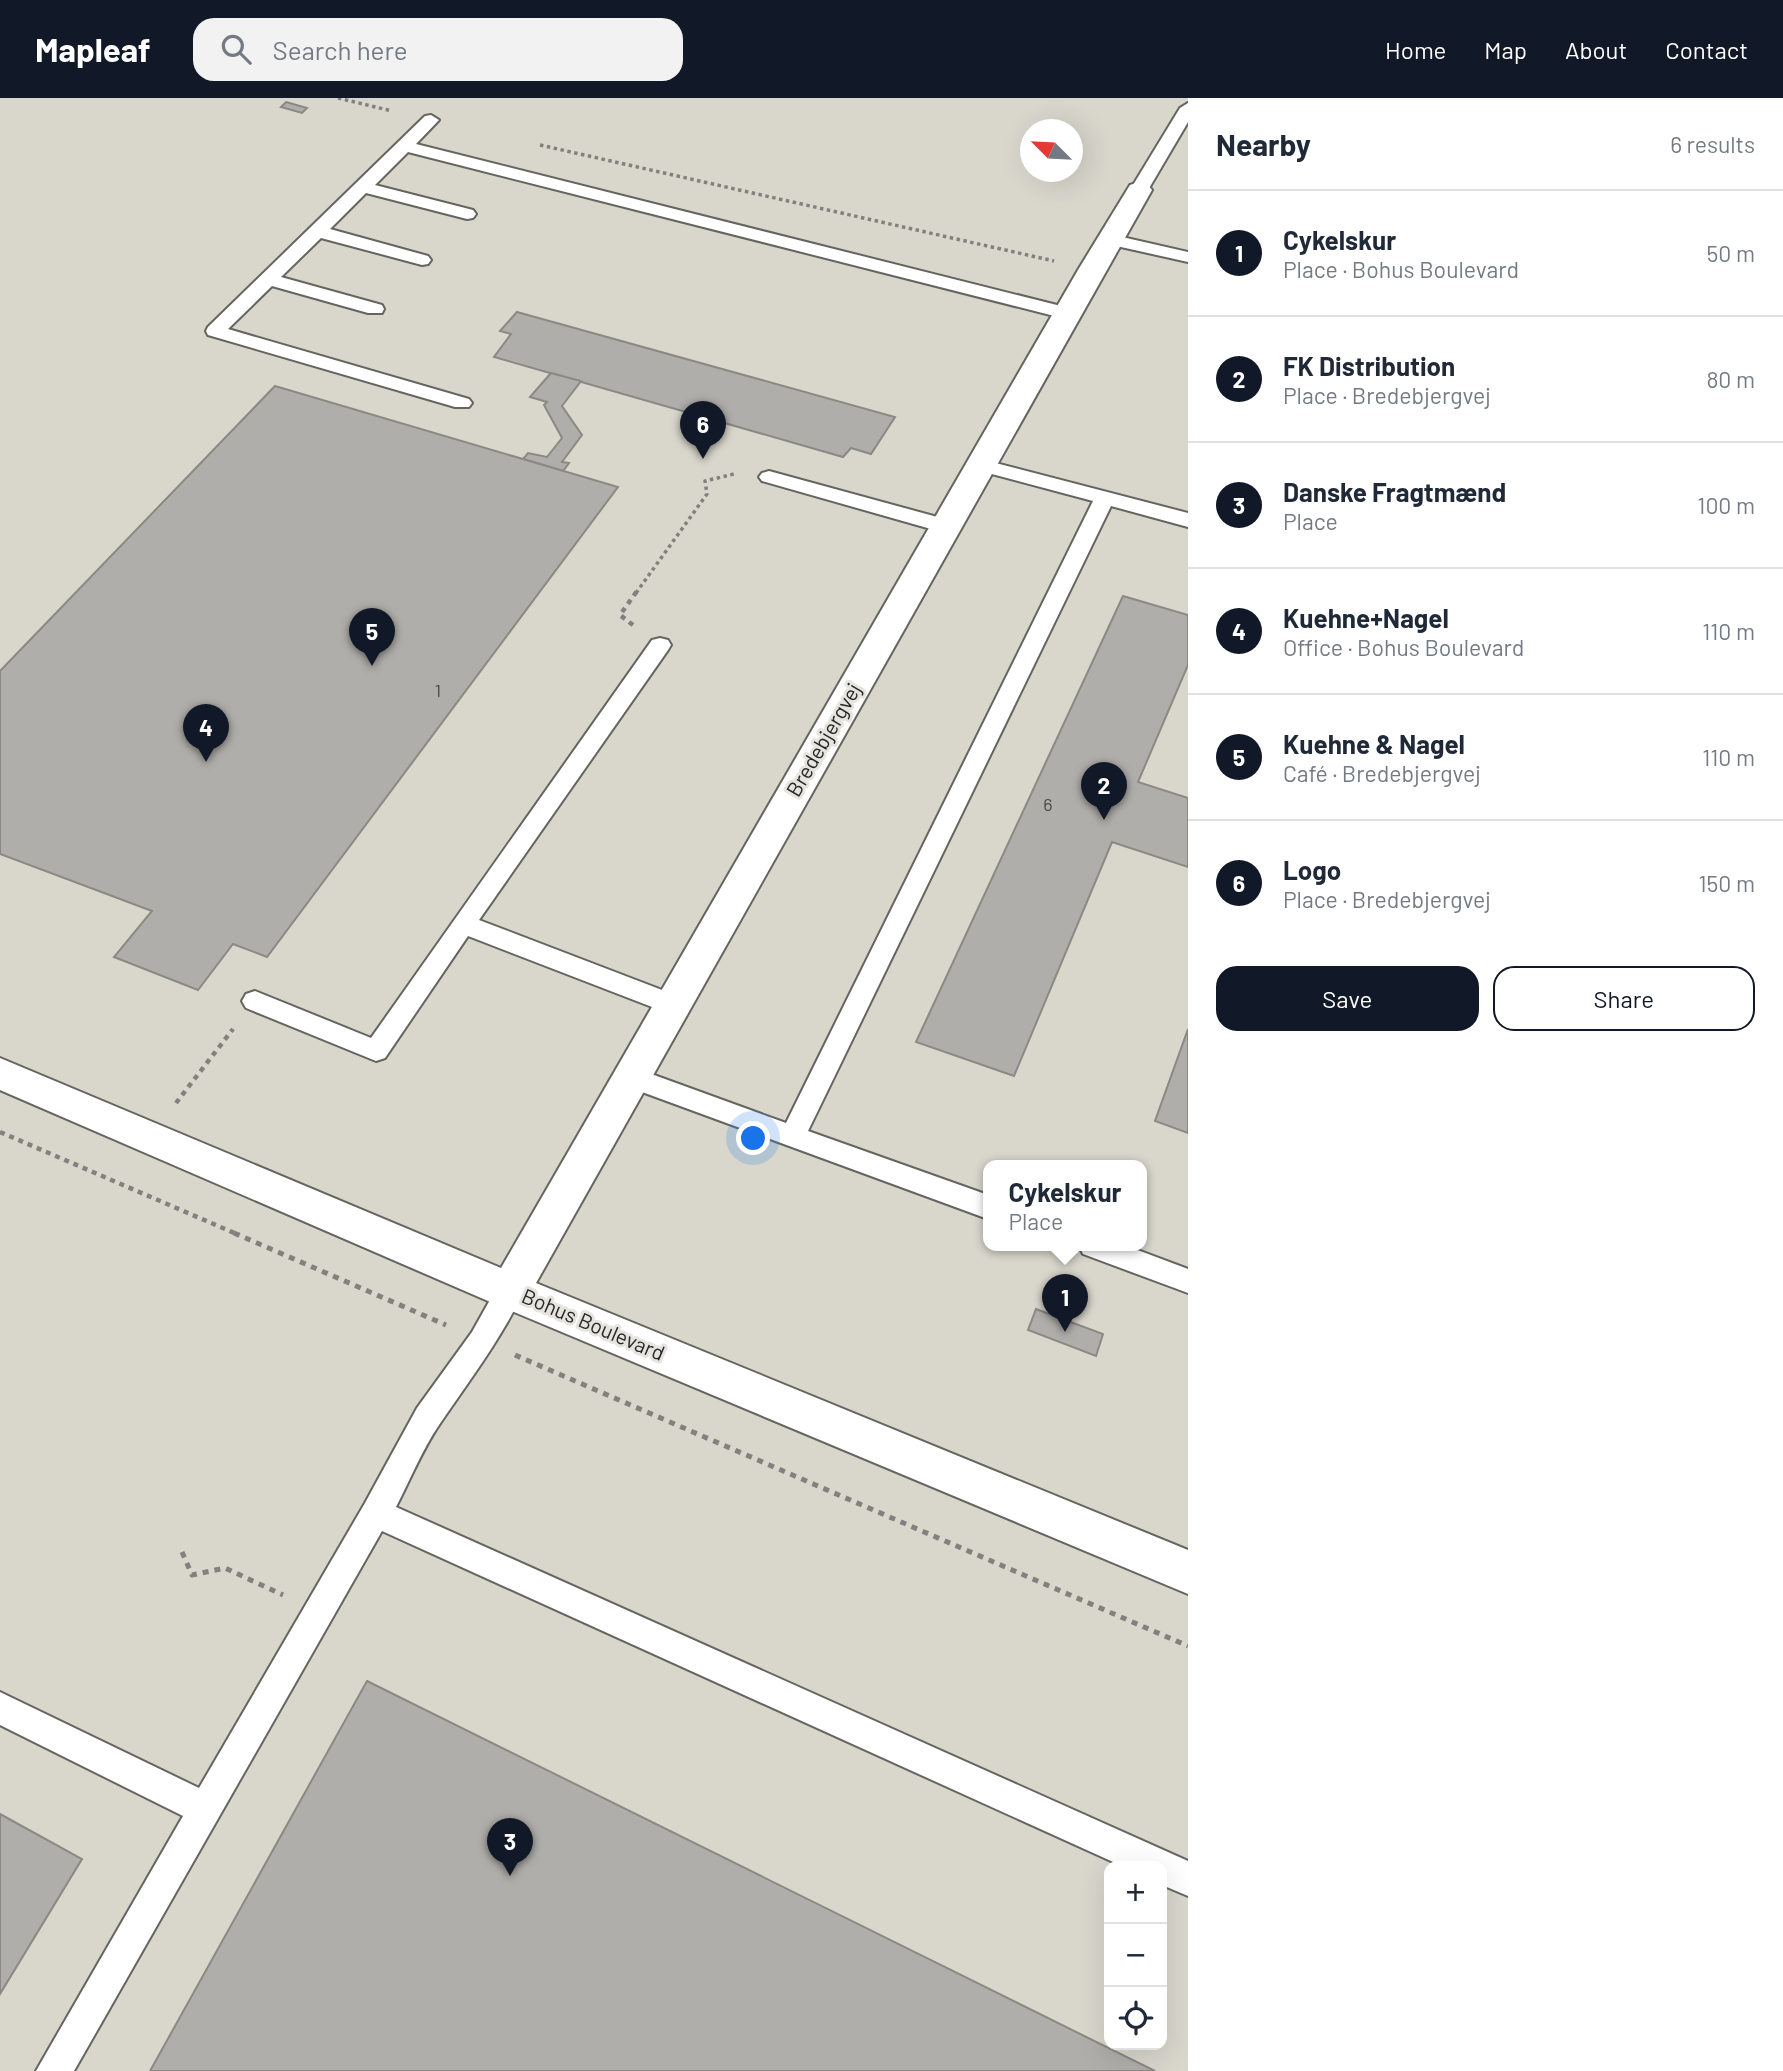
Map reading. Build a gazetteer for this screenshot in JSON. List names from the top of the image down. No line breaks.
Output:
{"streets":{"street":["Bredebjergvej","Bohus Boulevard"]},"crossings":[["Bredebjergvej","Bohus Boulevard"]],"house_numbers":["1","6"],"north":"top left","page":{"header":"Mapleaf","search":"Search here","nav":["Home","Map","About","Contact"],"heading":["Nearby","6 results"],"list":[{"mark":"1","name":"Cykelskur","note":"Place · Bohus Boulevard","value":"50 m"},{"mark":"2","name":"FK Distribution","note":"Place · Bredebjergvej","value":"80 m"},{"mark":"3","name":"Danske Fragtmænd","note":"Place","value":"100 m"},{"mark":"4","name":"Kuehne+Nagel","note":"Office · Bohus Boulevard","value":"110 m"},{"mark":"5","name":"Kuehne & Nagel","note":"Café · Bredebjergvej","value":"110 m"},{"mark":"6","name":"Logo","note":"Place · Bredebjergvej","value":"150 m"}],"pins":["6","5","4","2","1","3"],"buttons":["Save","Share"],"popup":["Cykelskur","Place"],"map_buttons":["+","−"]}}
